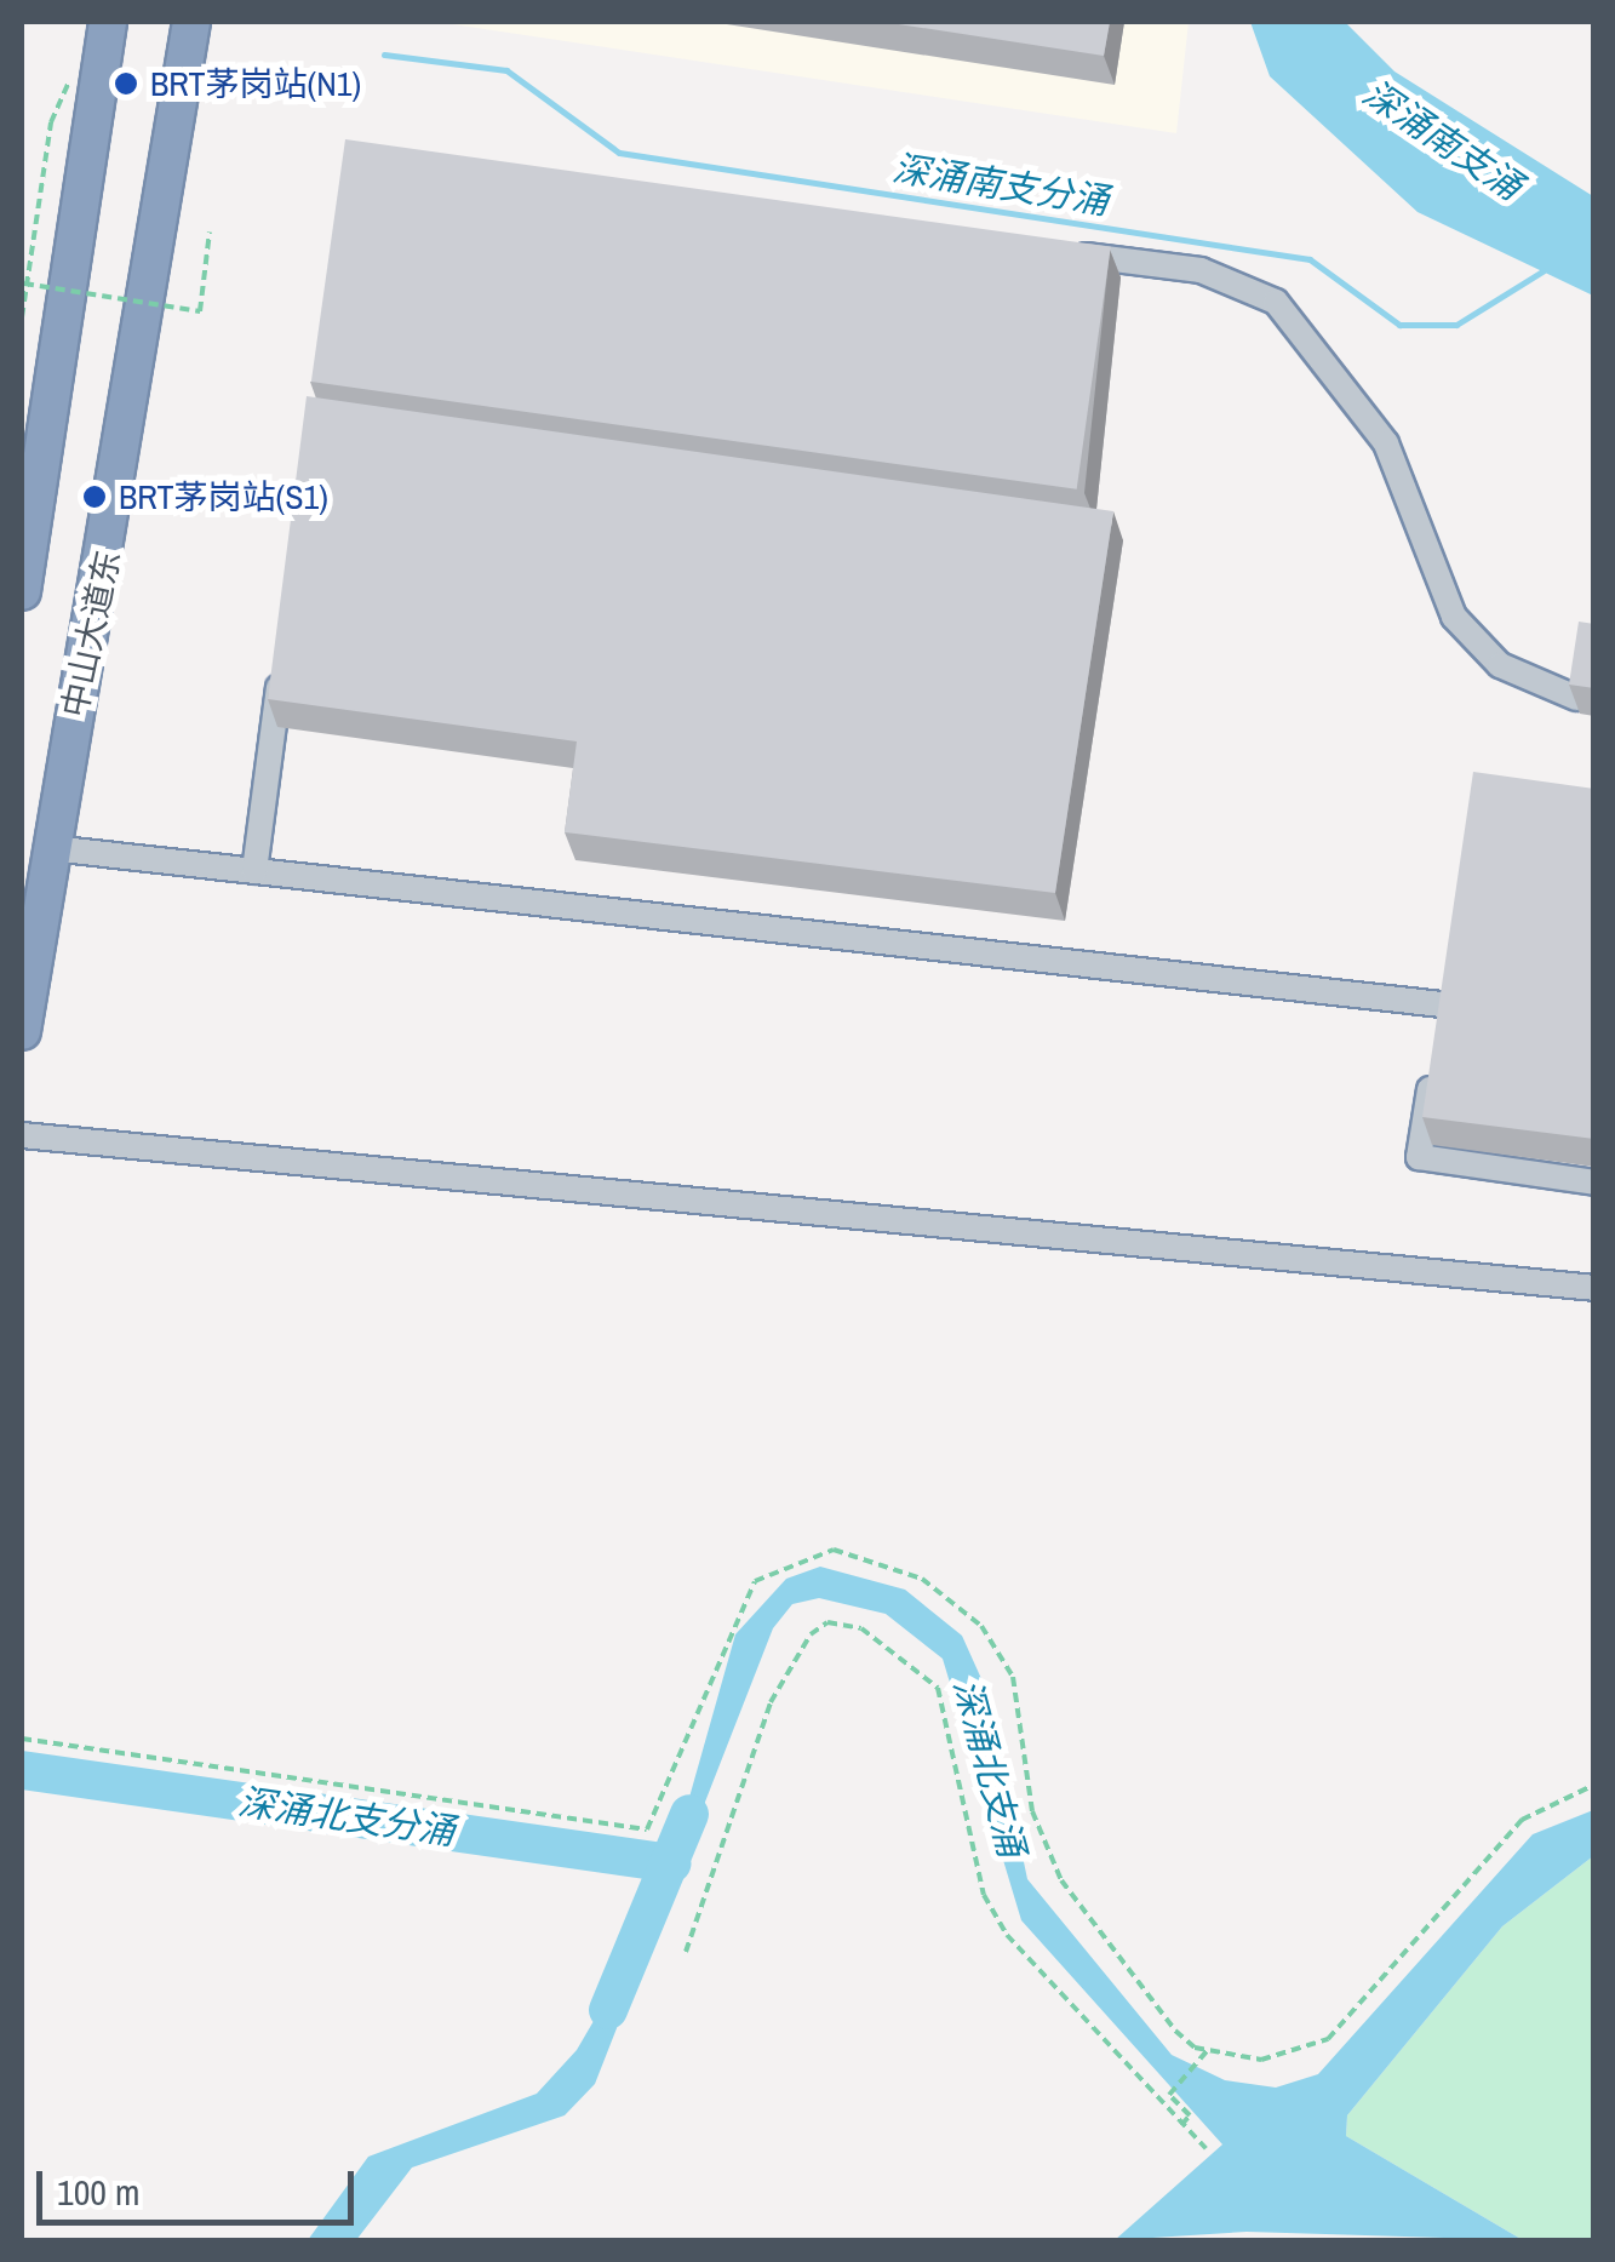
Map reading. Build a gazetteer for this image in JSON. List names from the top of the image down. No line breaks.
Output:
{"streets":{"highway":["中山大道东"]},"water":["深涌南支涌","深涌南支分涌","深涌北支涌","深涌北支分涌"],"places":["BRT茅岗站(N1)","BRT茅岗站(S1)"],"scale_bar":"100 m"}
